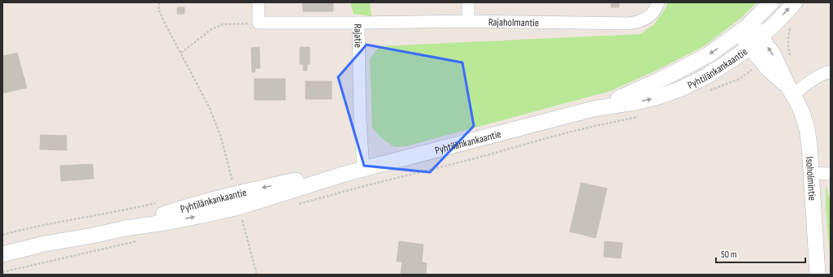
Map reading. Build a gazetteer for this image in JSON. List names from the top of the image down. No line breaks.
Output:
{"streets":{"street":["Rajaholmantie","Rajatie","Pyhtilänkankaantie","Isoholmintie"]},"crossings":[["Rajaholmantie","Rajatie"],["Rajatie","Pyhtilänkankaantie"],["Pyhtilänkankaantie","Isoholmintie"]],"scale_bar":"50 m"}
